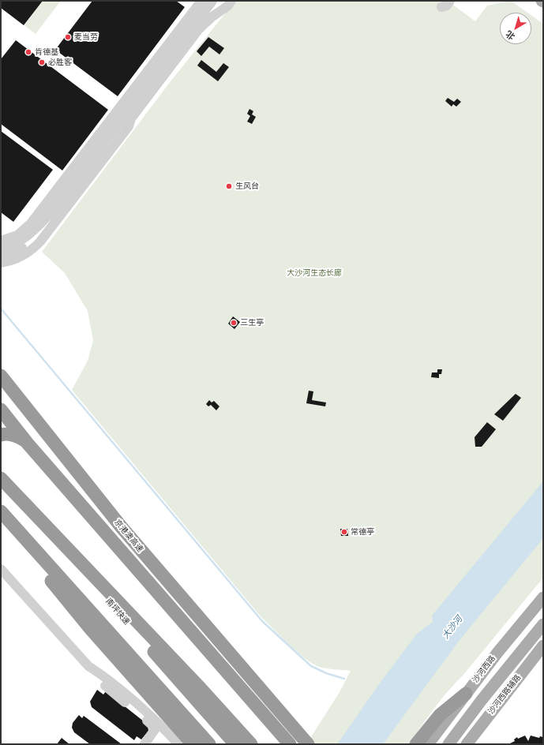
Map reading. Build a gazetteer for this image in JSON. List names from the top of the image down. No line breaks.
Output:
{"streets":{"highway":["京港澳高速","南坪快速"],"main road":["沙河西路","沙河西路辅路"]},"water":["大沙河"],"parks":["大沙河生态长廊"],"places":["麦当劳","肯德基","必胜客","生风台","三生亭","常德亭"],"north":"bottom left"}
